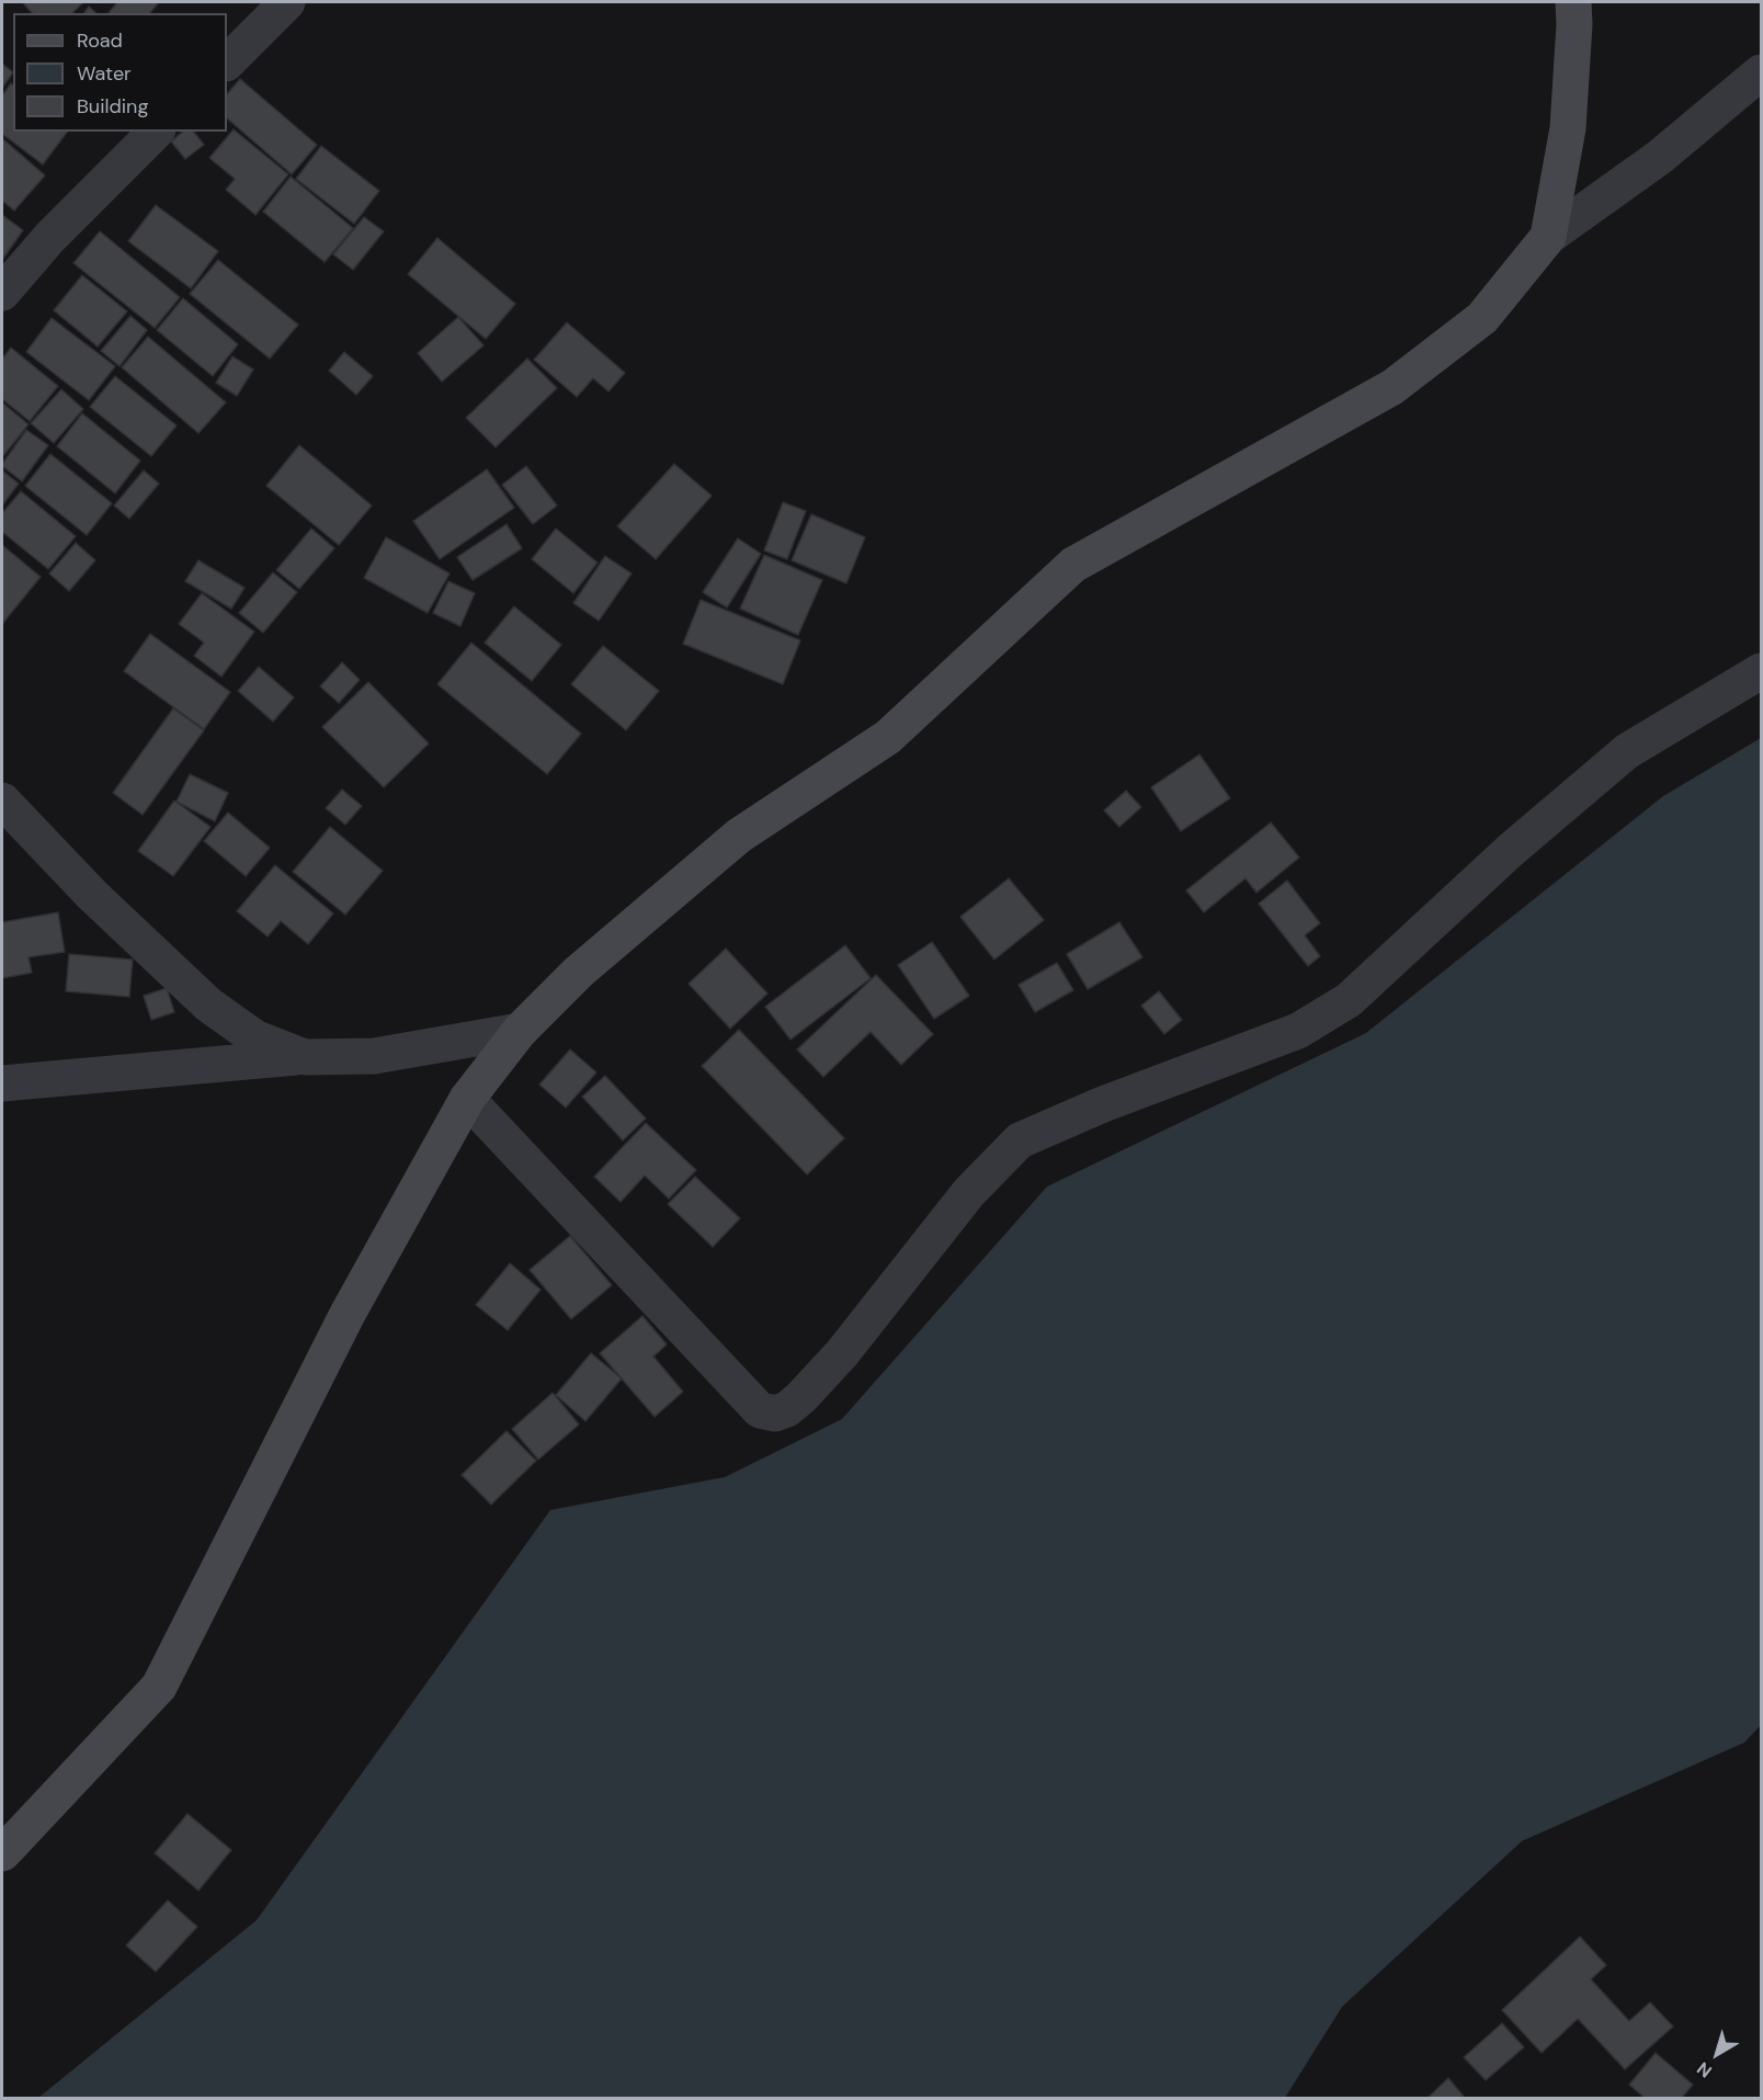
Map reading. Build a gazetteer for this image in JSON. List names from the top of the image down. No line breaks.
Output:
{"legend":["Road","Water","Building"],"north":"bottom left"}
